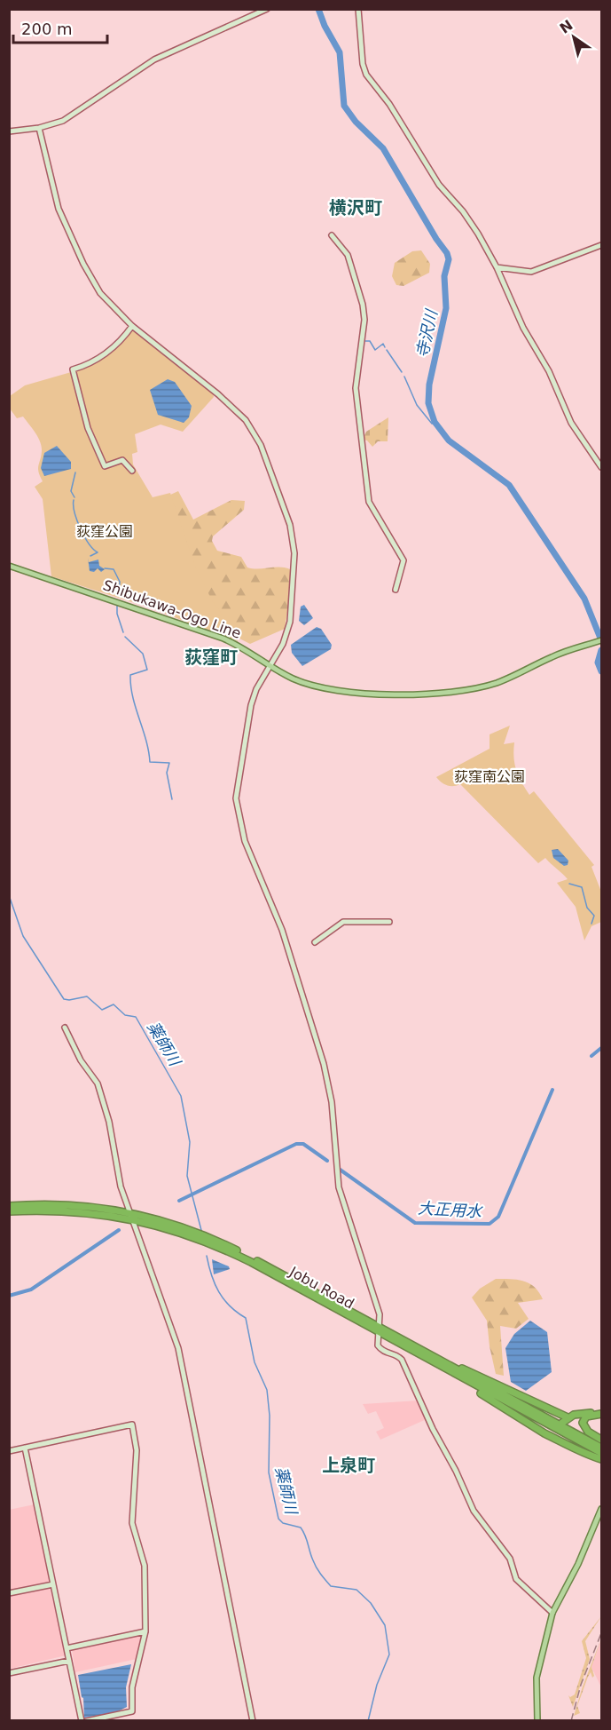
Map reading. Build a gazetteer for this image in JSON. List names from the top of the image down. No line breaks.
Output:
{"streets":{"highway":["Jobu Road"],"main road":["Shibukawa-Ogo Line"]},"districts":["横沢町","荻窪町","上泉町"],"water":["寺沢川","薬師川","大正用水"],"parks":["荻窪公園","荻窪南公園"],"scale_bar":"200 m","north":"top left"}
